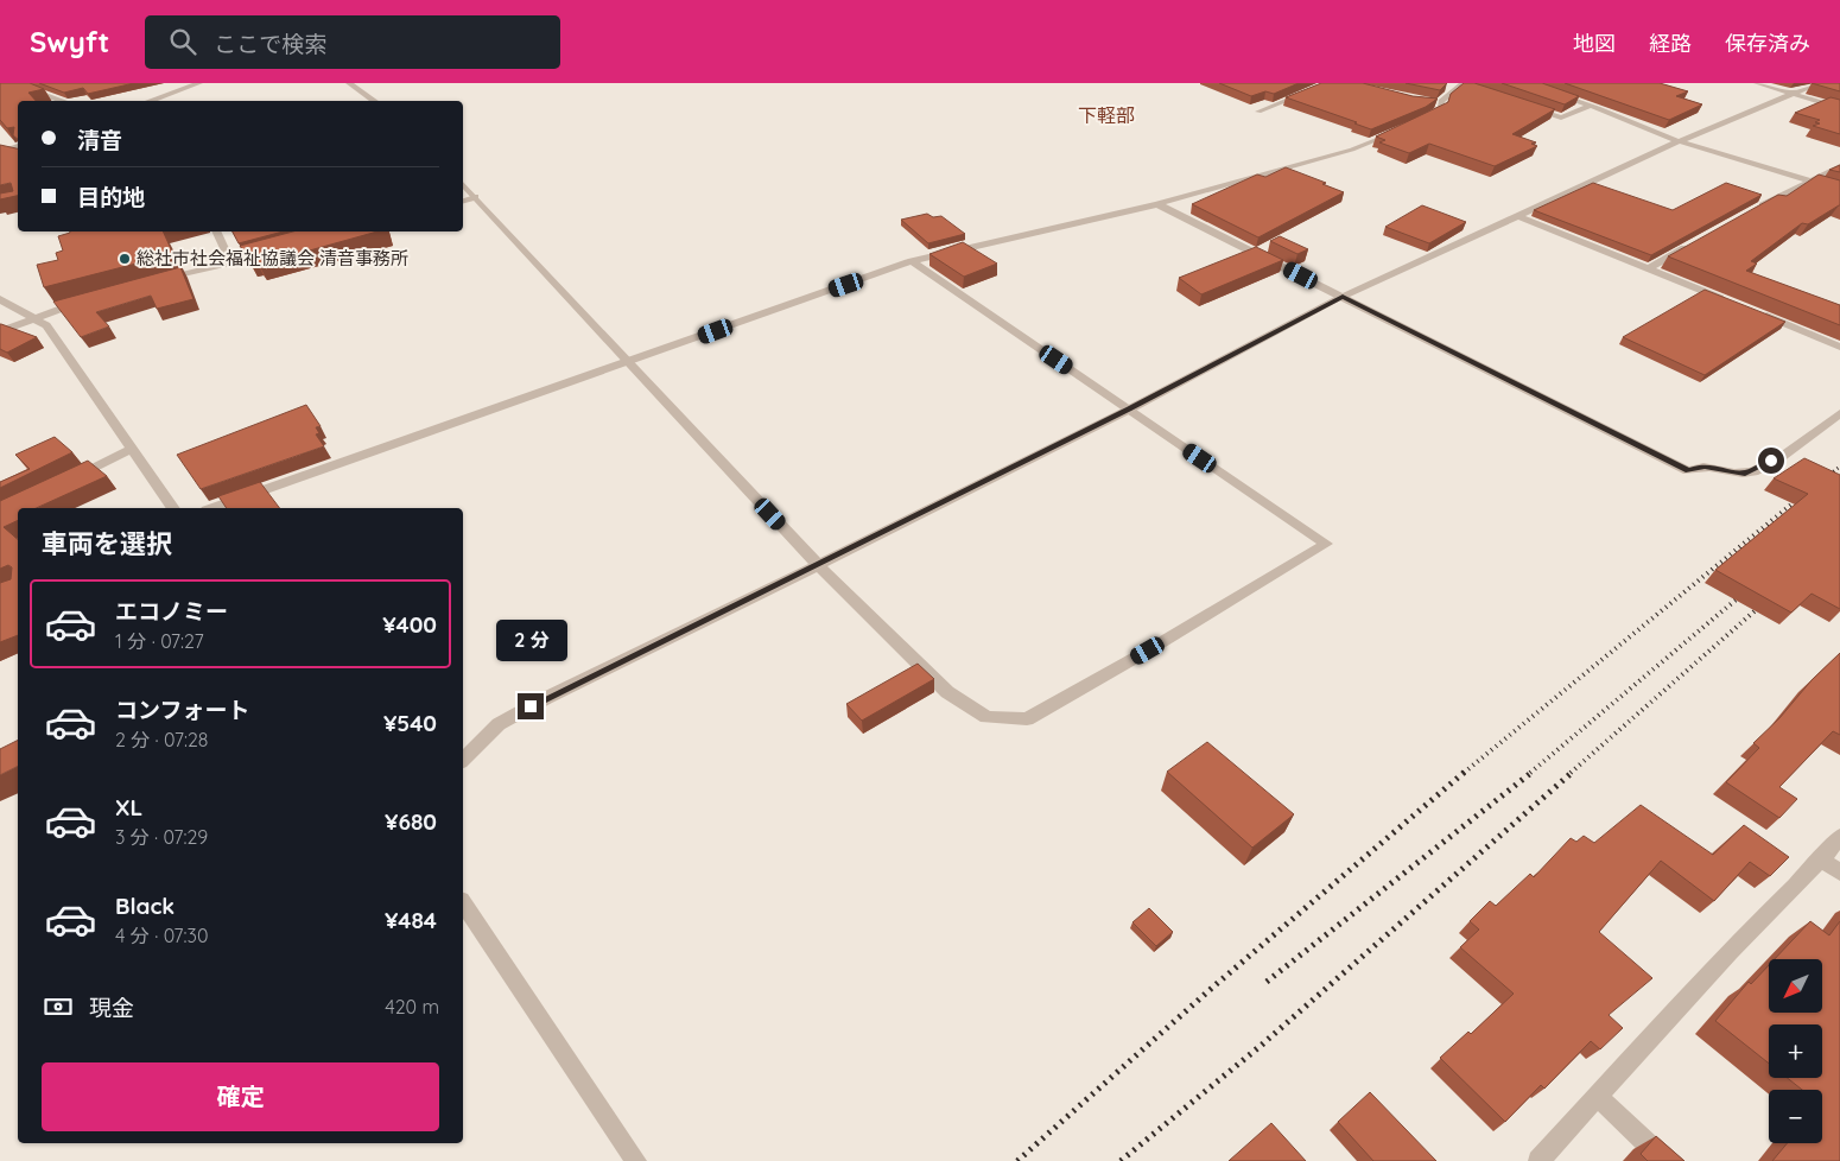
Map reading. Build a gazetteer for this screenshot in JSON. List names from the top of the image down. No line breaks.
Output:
{"districts":["下軽部"],"places":["総社市社会福祉協議会 清音事務所"],"north":"bottom left","page":{"header":"Swyft","search":"ここで検索","nav":["地図","経路","保存済み"],"banner":["清音","目的地"],"heading":"車両を選択","list":[{"name":"エコノミー","note":"1 分 · 07:27","value":"¥400"},{"name":"コンフォート","note":"2 分 · 07:28","value":"¥540"},{"name":"XL","note":"3 分 · 07:29","value":"¥680"},{"name":"Black","note":"4 分 · 07:30","value":"¥484"}],"bubble":"2 分","map_buttons":["+","−"],"pay":["現金","420 m"],"buttons":"確定"}}
